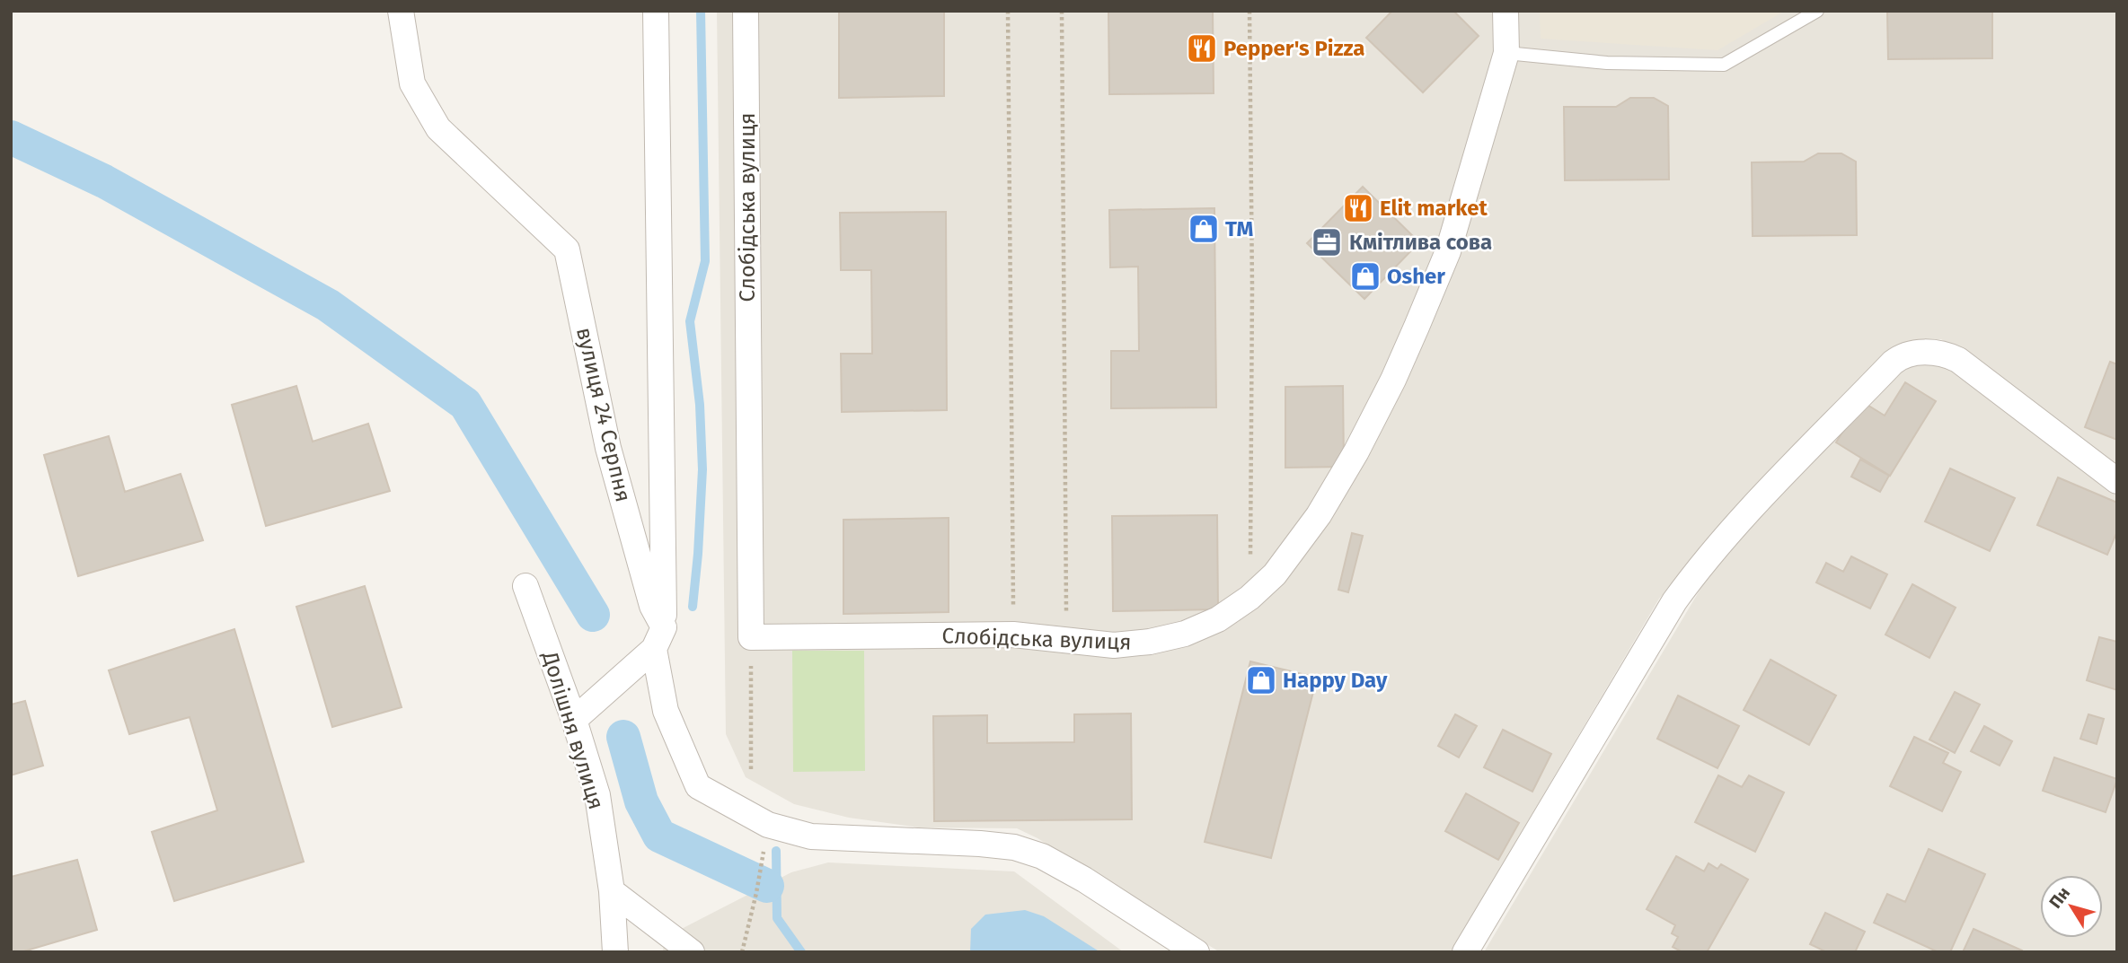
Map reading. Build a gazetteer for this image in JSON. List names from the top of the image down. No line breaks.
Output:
{"streets":{"street":["Слобідська вулиця","вулиця 24 Серпня","Долішня вулиця"]},"places":{"restaurant":["Pepper's Pizza","Elit market"],"shop":["TM","Osher","Happy Day"],"office":["Кмітлива сова"]},"north":"top left"}
